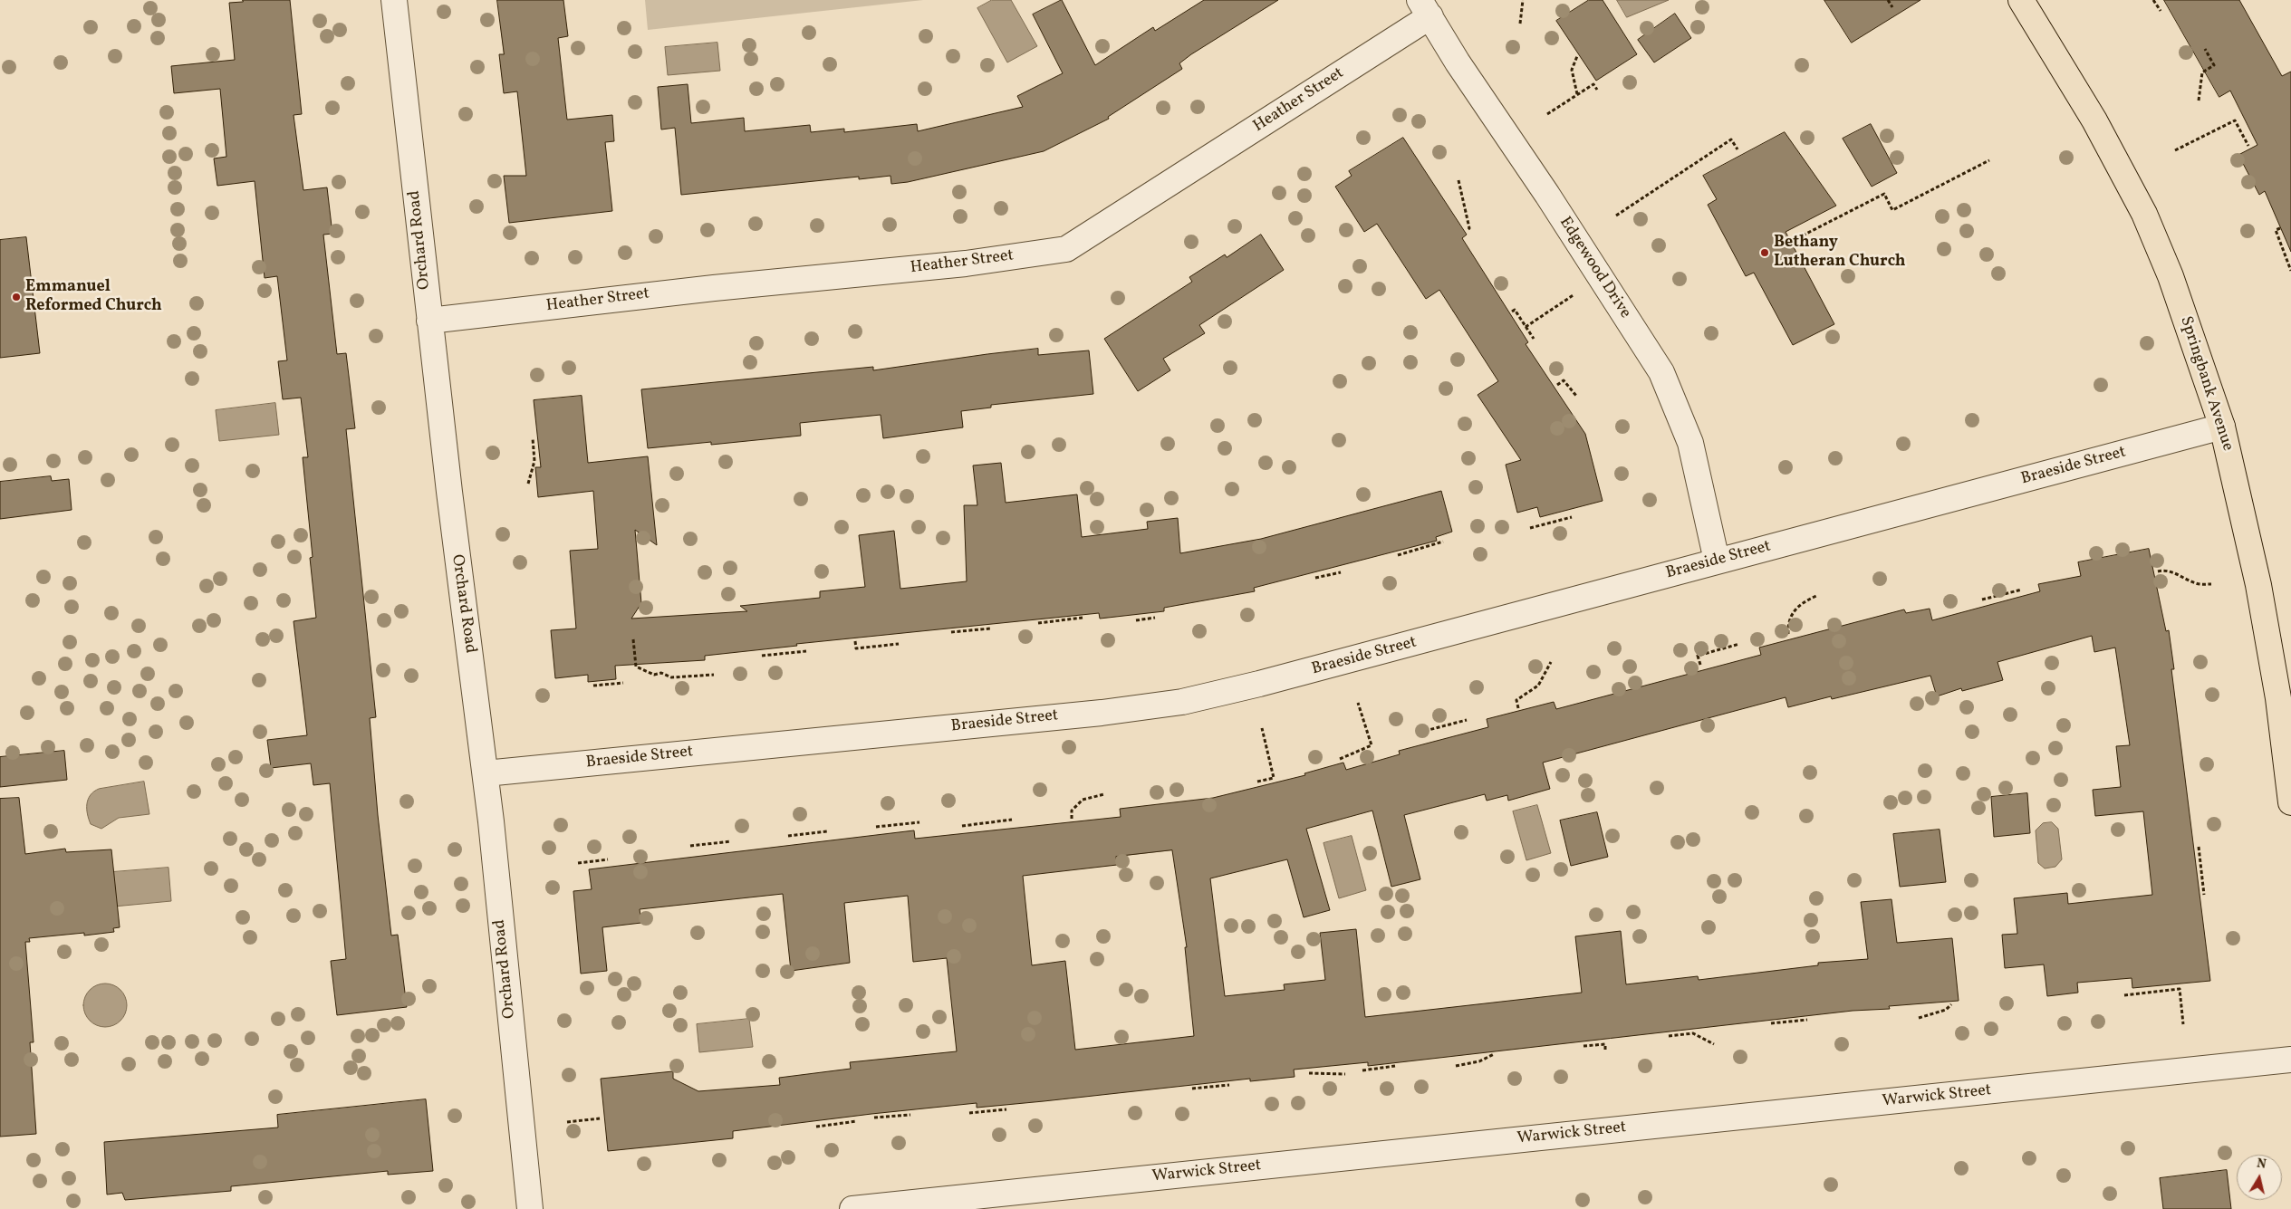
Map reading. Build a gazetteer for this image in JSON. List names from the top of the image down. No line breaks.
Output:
{"streets":{"main road":["Springbank Avenue"],"street":["Heather Street","Orchard Road","Edgewood Drive","Braeside Street","Warwick Street"]},"crossings":[["Heather Street","Orchard Road"],["Heather Street","Edgewood Drive"],["Orchard Road","Braeside Street"],["Edgewood Drive","Braeside Street"],["Springbank Avenue","Braeside Street"]],"places":["Bethany Lutheran Church","Emmanuel Reformed Church"],"north":"top"}
